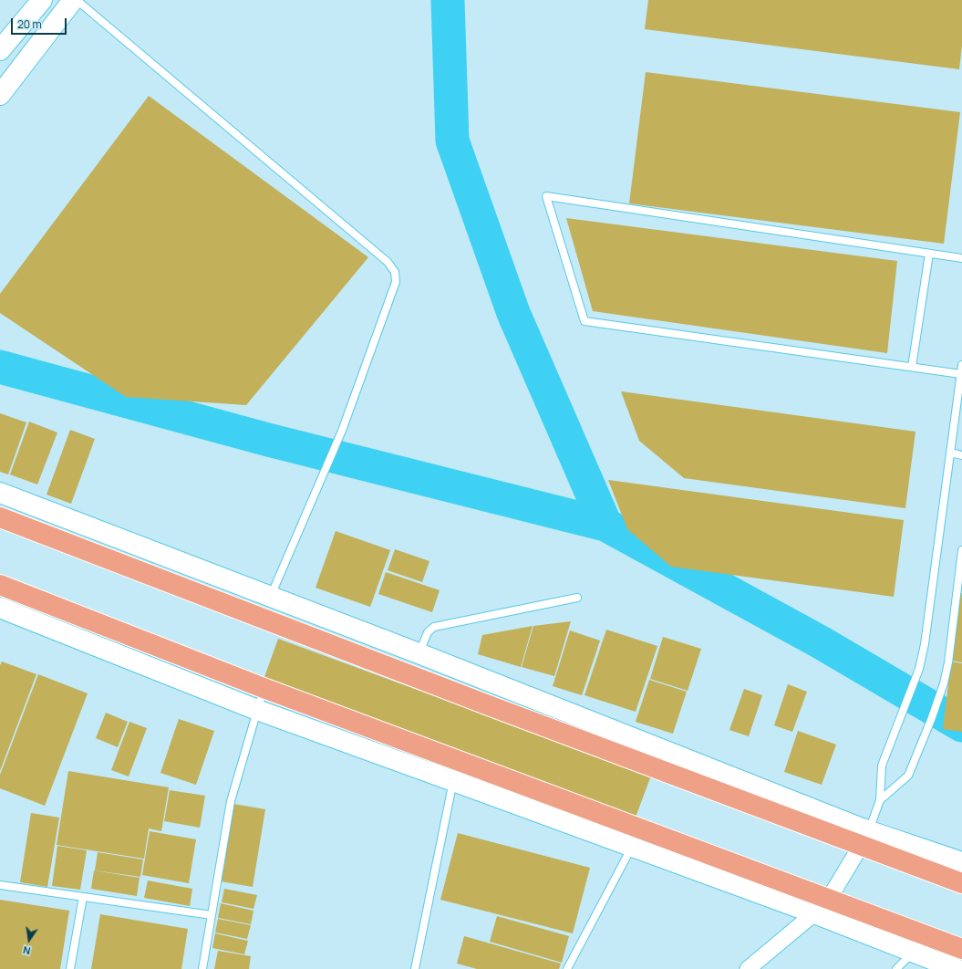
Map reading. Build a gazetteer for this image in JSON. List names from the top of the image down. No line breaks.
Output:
{"scale_bar":"20 m","north":"bottom"}
